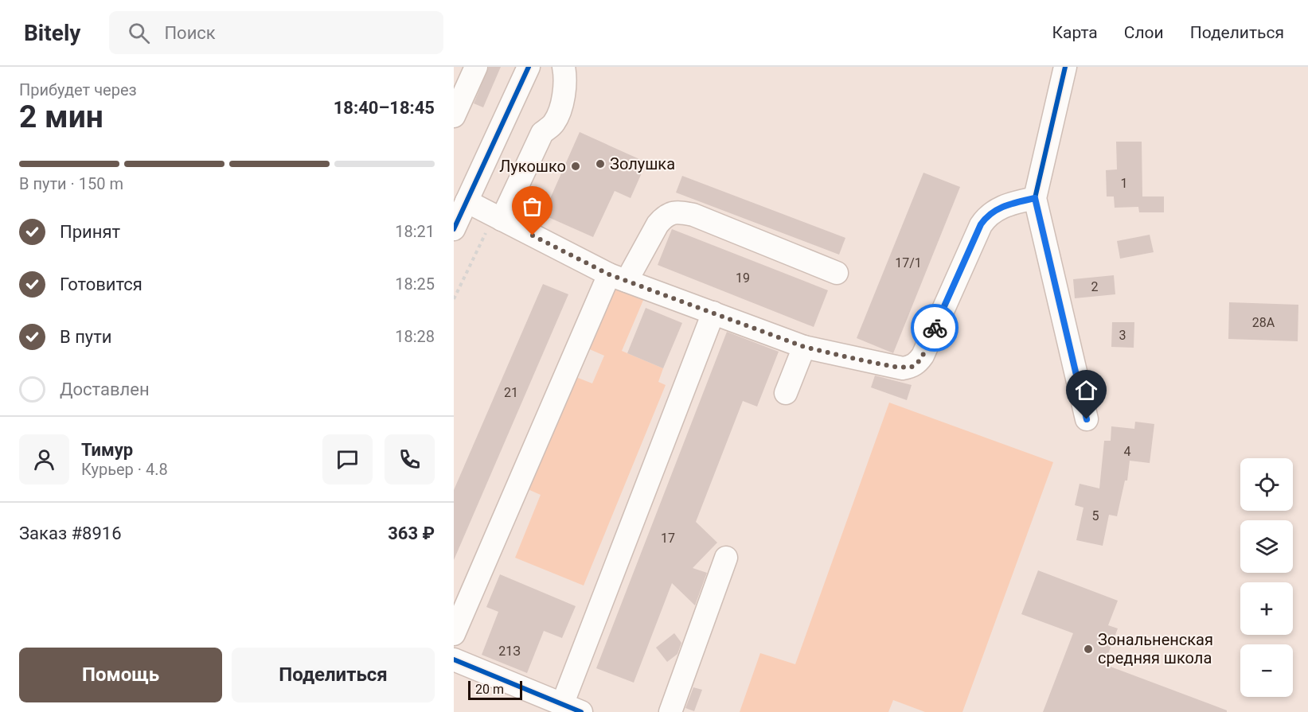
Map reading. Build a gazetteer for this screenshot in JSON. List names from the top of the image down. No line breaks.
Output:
{"places":["Золушка","Лукошко","Зональненская средняя школа"],"house_numbers":["1","17/1","19","2","28А","3","21","4","5","17","21З"],"scale_bar":"20 m","page":{"header":"Bitely","search":"Поиск","nav":["Карта","Слои","Поделиться"],"heading":["2 мин","Прибудет через","18:40–18:45"],"panel":["Тимур","Курьер · 4.8","Заказ #8916","363 ₽"],"bar":"В пути · 150 m","list":[["Принят","18:21"],["Готовится","18:25"],["В пути","18:28"],"Доставлен"],"map_buttons":["+","−"],"buttons":["Помощь","Поделиться"],"scale":"20 m"}}
